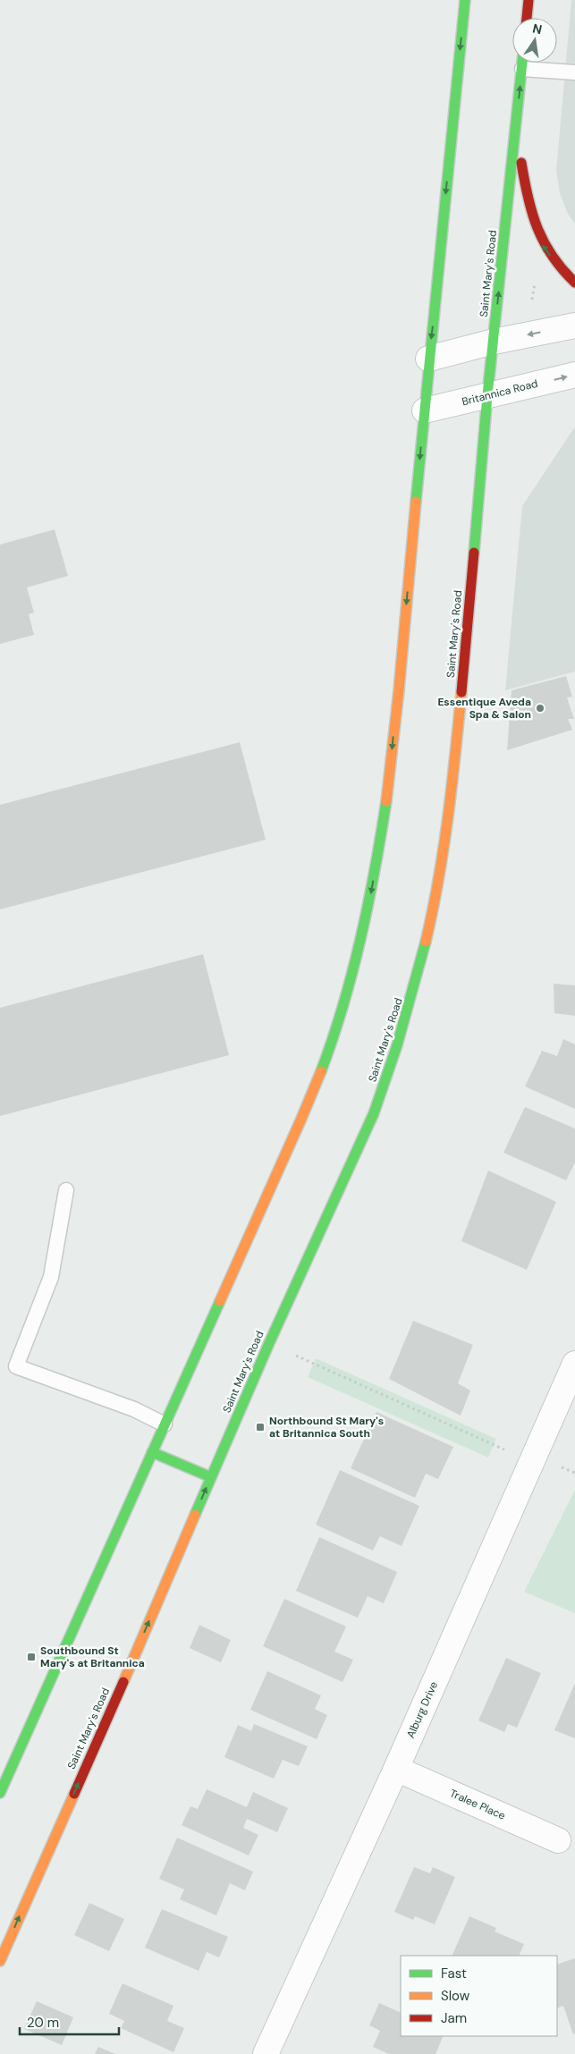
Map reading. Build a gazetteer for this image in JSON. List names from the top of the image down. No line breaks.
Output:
{"streets":{"main road":["Saint Mary's Road"],"street":["Britannica Road","Alburg Drive","Tralee Place"]},"crossings":[["Saint Mary's Road","Britannica Road"],["Alburg Drive","Tralee Place"]],"places":{"other":["Essentique Aveda Spa & Salon"],"transit":["Northbound St Mary's at Britannica South","Southbound St Mary's at Britannica"]},"legend":["Fast","Slow","Jam"],"scale_bar":"20 m","north":"top"}
